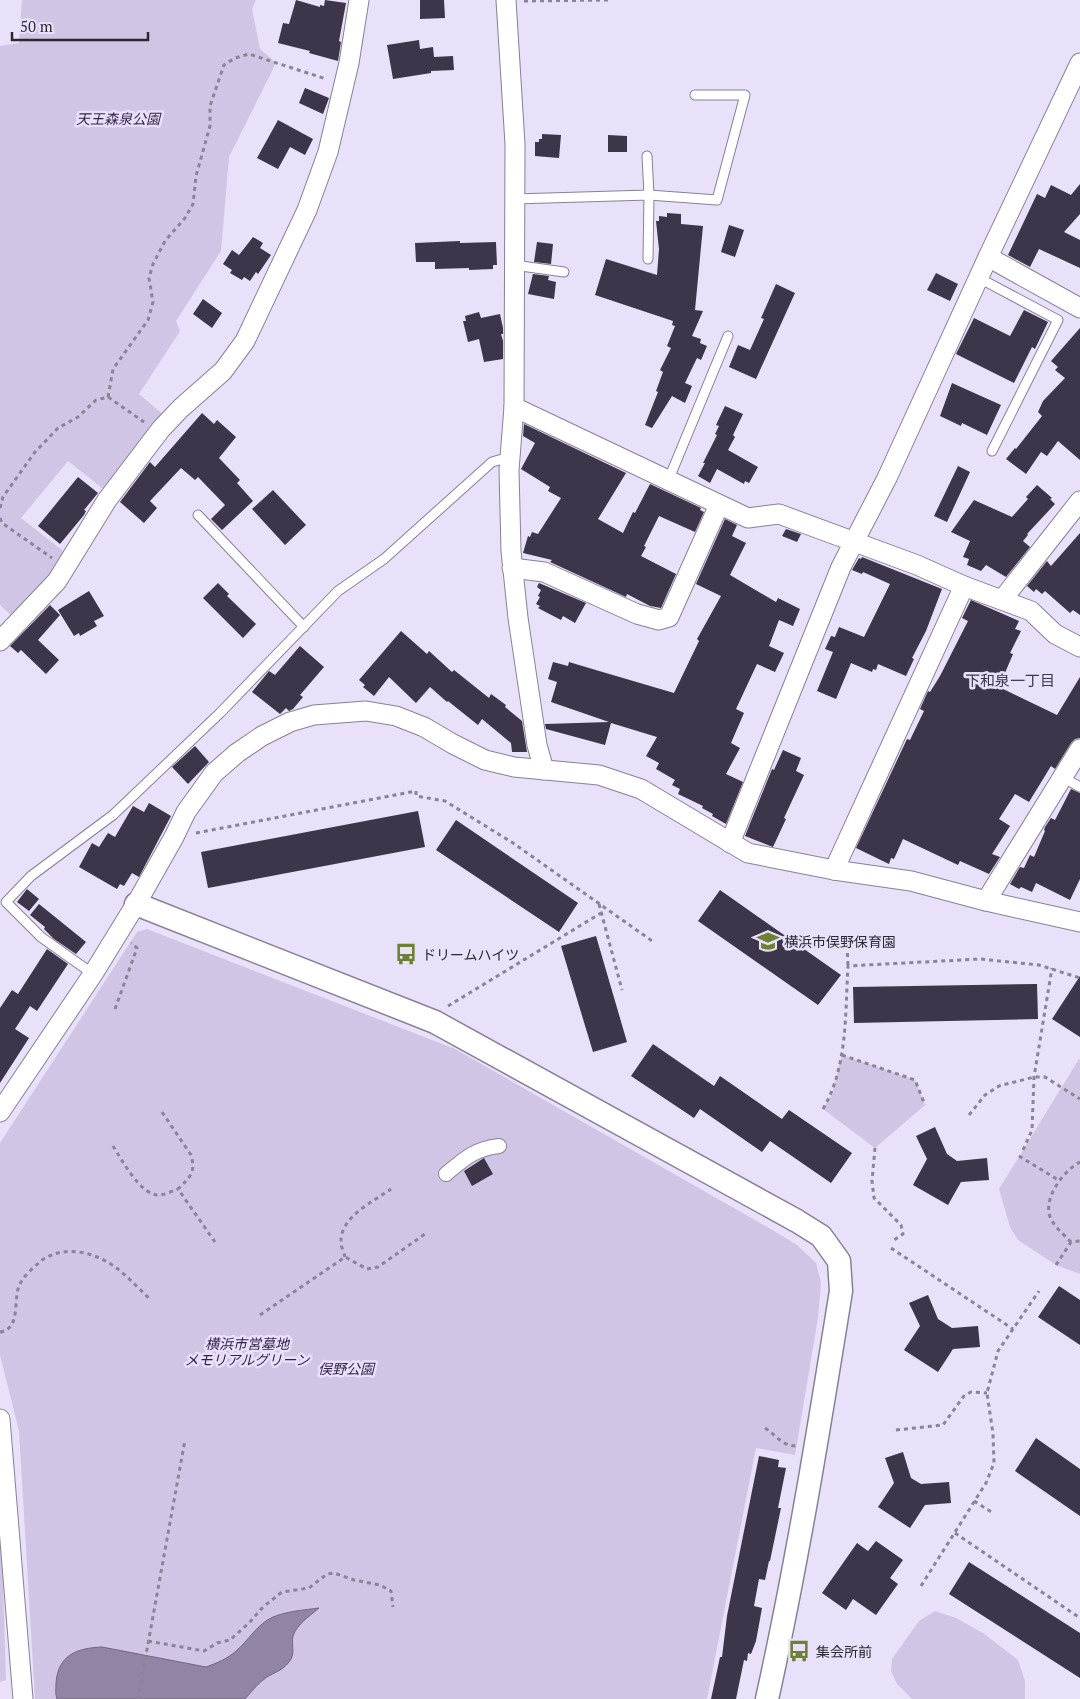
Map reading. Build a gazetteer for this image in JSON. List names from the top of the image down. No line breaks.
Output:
{"districts":["下和泉一丁目"],"parks":["天王森泉公園","横浜市営墓地 メモリアルグリーン","俣野公園"],"places":{"school or university":["横浜市俣野保育園"],"bus stop":["ドリームハイツ","集会所前"]},"scale_bar":"50 m"}
